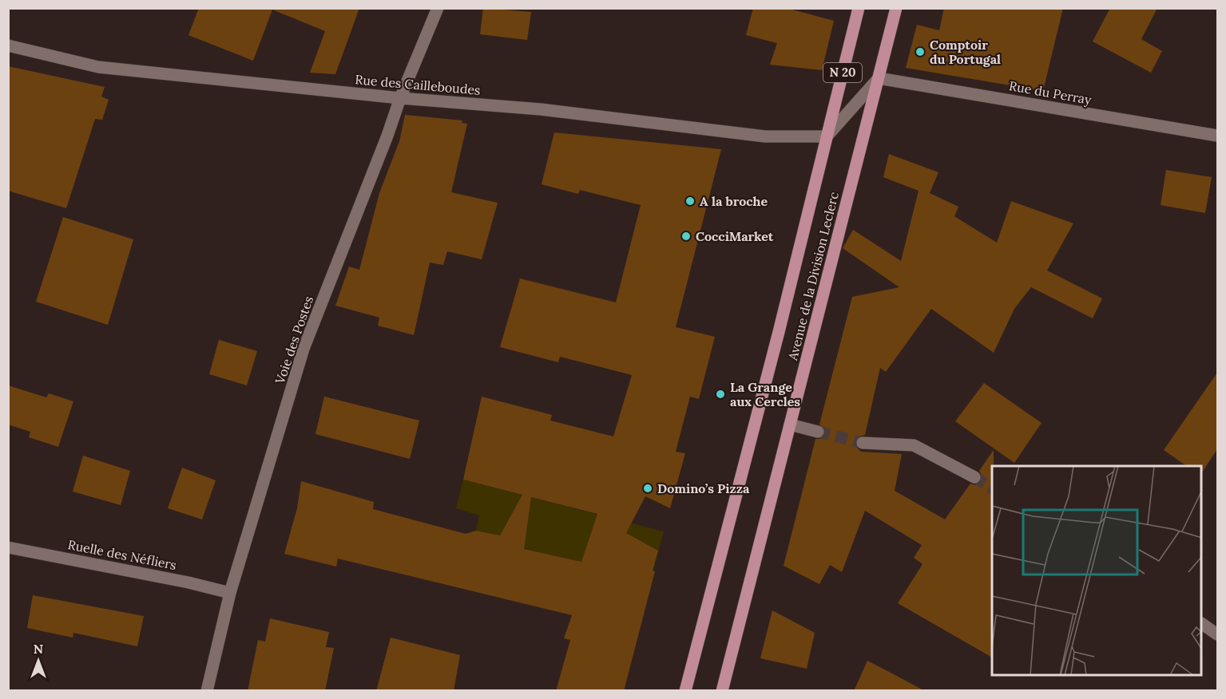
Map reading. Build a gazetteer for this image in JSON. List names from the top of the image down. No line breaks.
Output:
{"streets":{"main road":["N 20","Avenue de la Division Leclerc"],"street":["Rue des Cailleboudes","Rue du Perray","Voie des Postes","Ruelle des Néfliers"]},"crossings":[["Rue des Cailleboudes","Avenue de la Division Leclerc"],["Rue des Cailleboudes","Voie des Postes"],["Rue du Perray","Avenue de la Division Leclerc"],["Voie des Postes","Ruelle des Néfliers"]],"places":["Comptoir du Portugal","A la broche","CocciMarket","La Grange aux Cercles","Domino’s Pizza"],"north":"top"}
